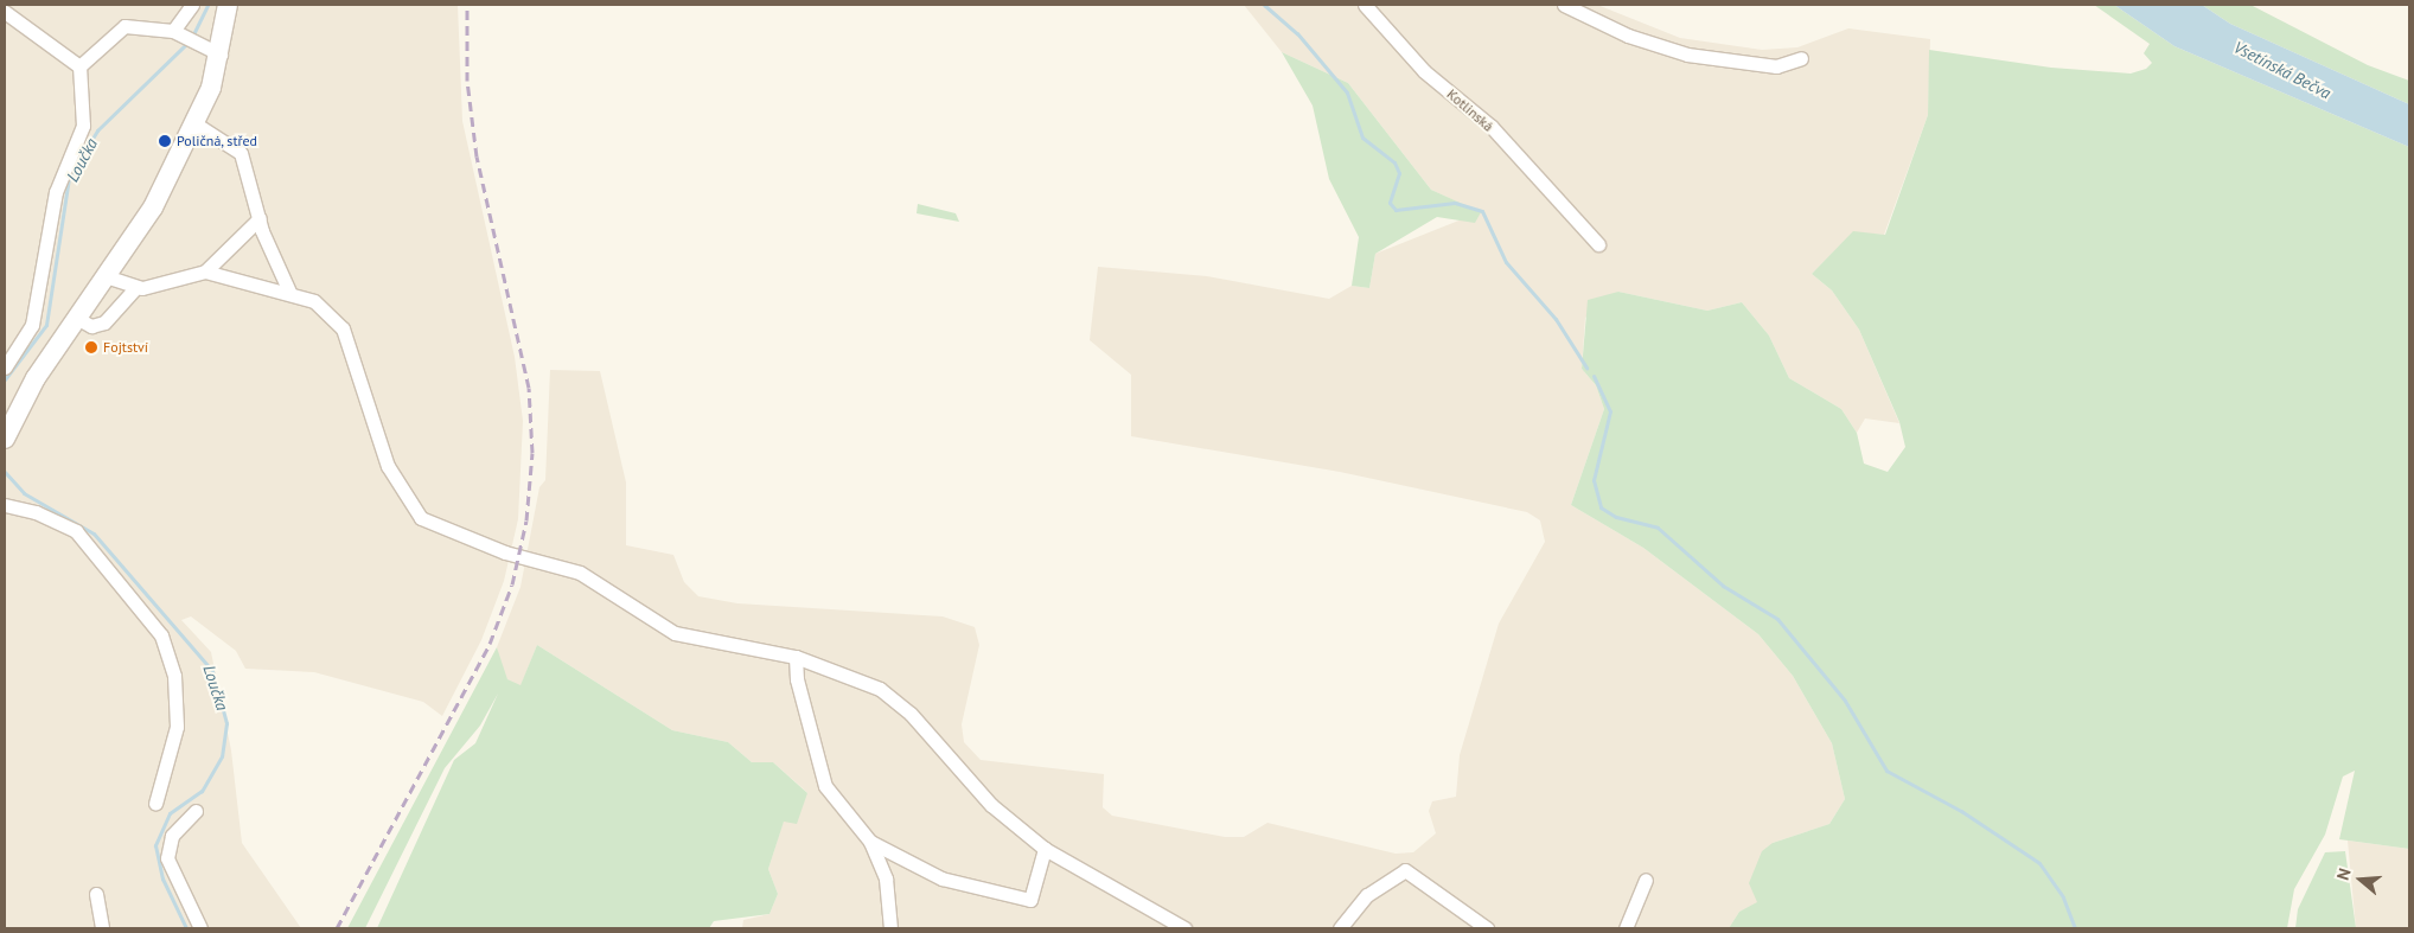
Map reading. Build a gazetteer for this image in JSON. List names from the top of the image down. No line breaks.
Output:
{"streets":{"street":["Kotlinská"]},"water":["Vsetínská Bečva","Loučka"],"places":["Poličná, střed","Fojtství"],"north":"left"}
